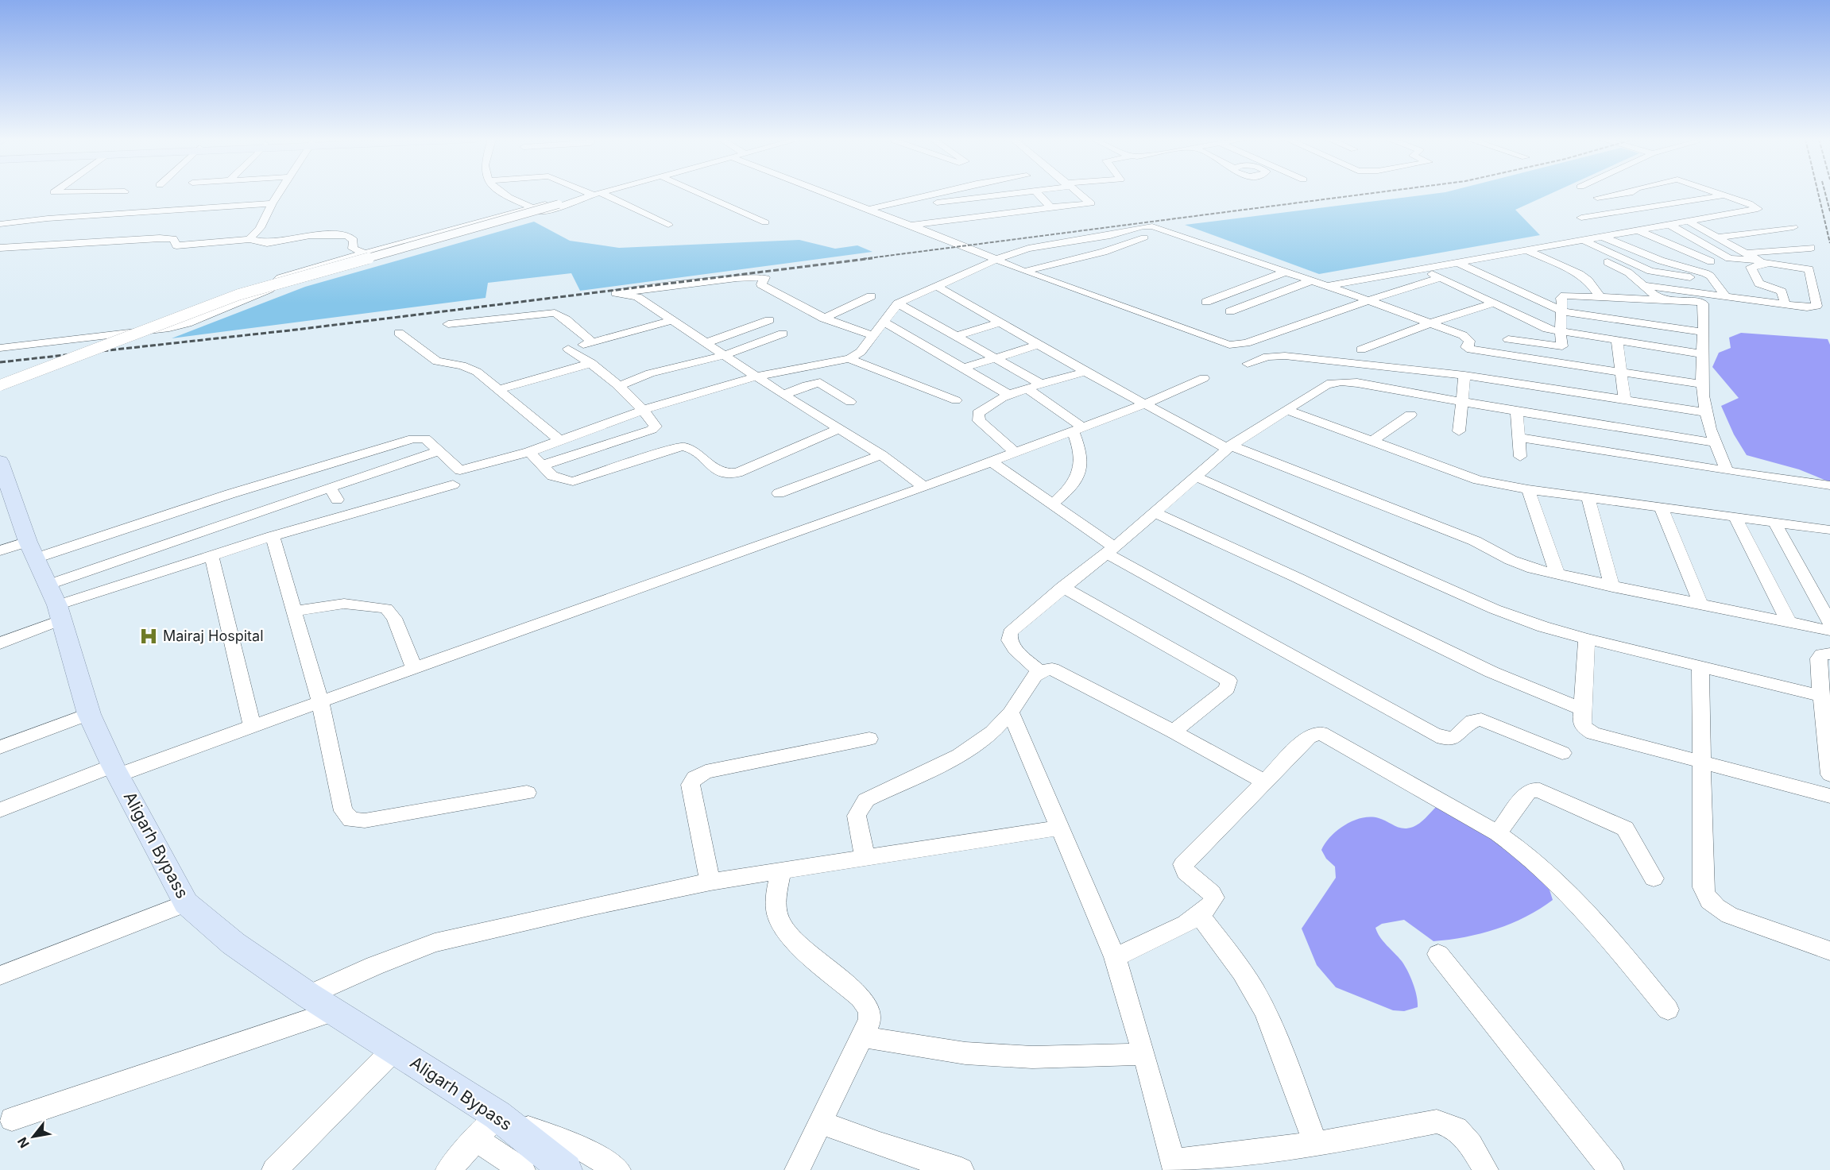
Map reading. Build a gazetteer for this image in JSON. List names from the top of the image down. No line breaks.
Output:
{"streets":{"main road":["Aligarh Bypass"]},"places":{"hospital":["Mairaj Hospital"]},"north":"bottom left"}
